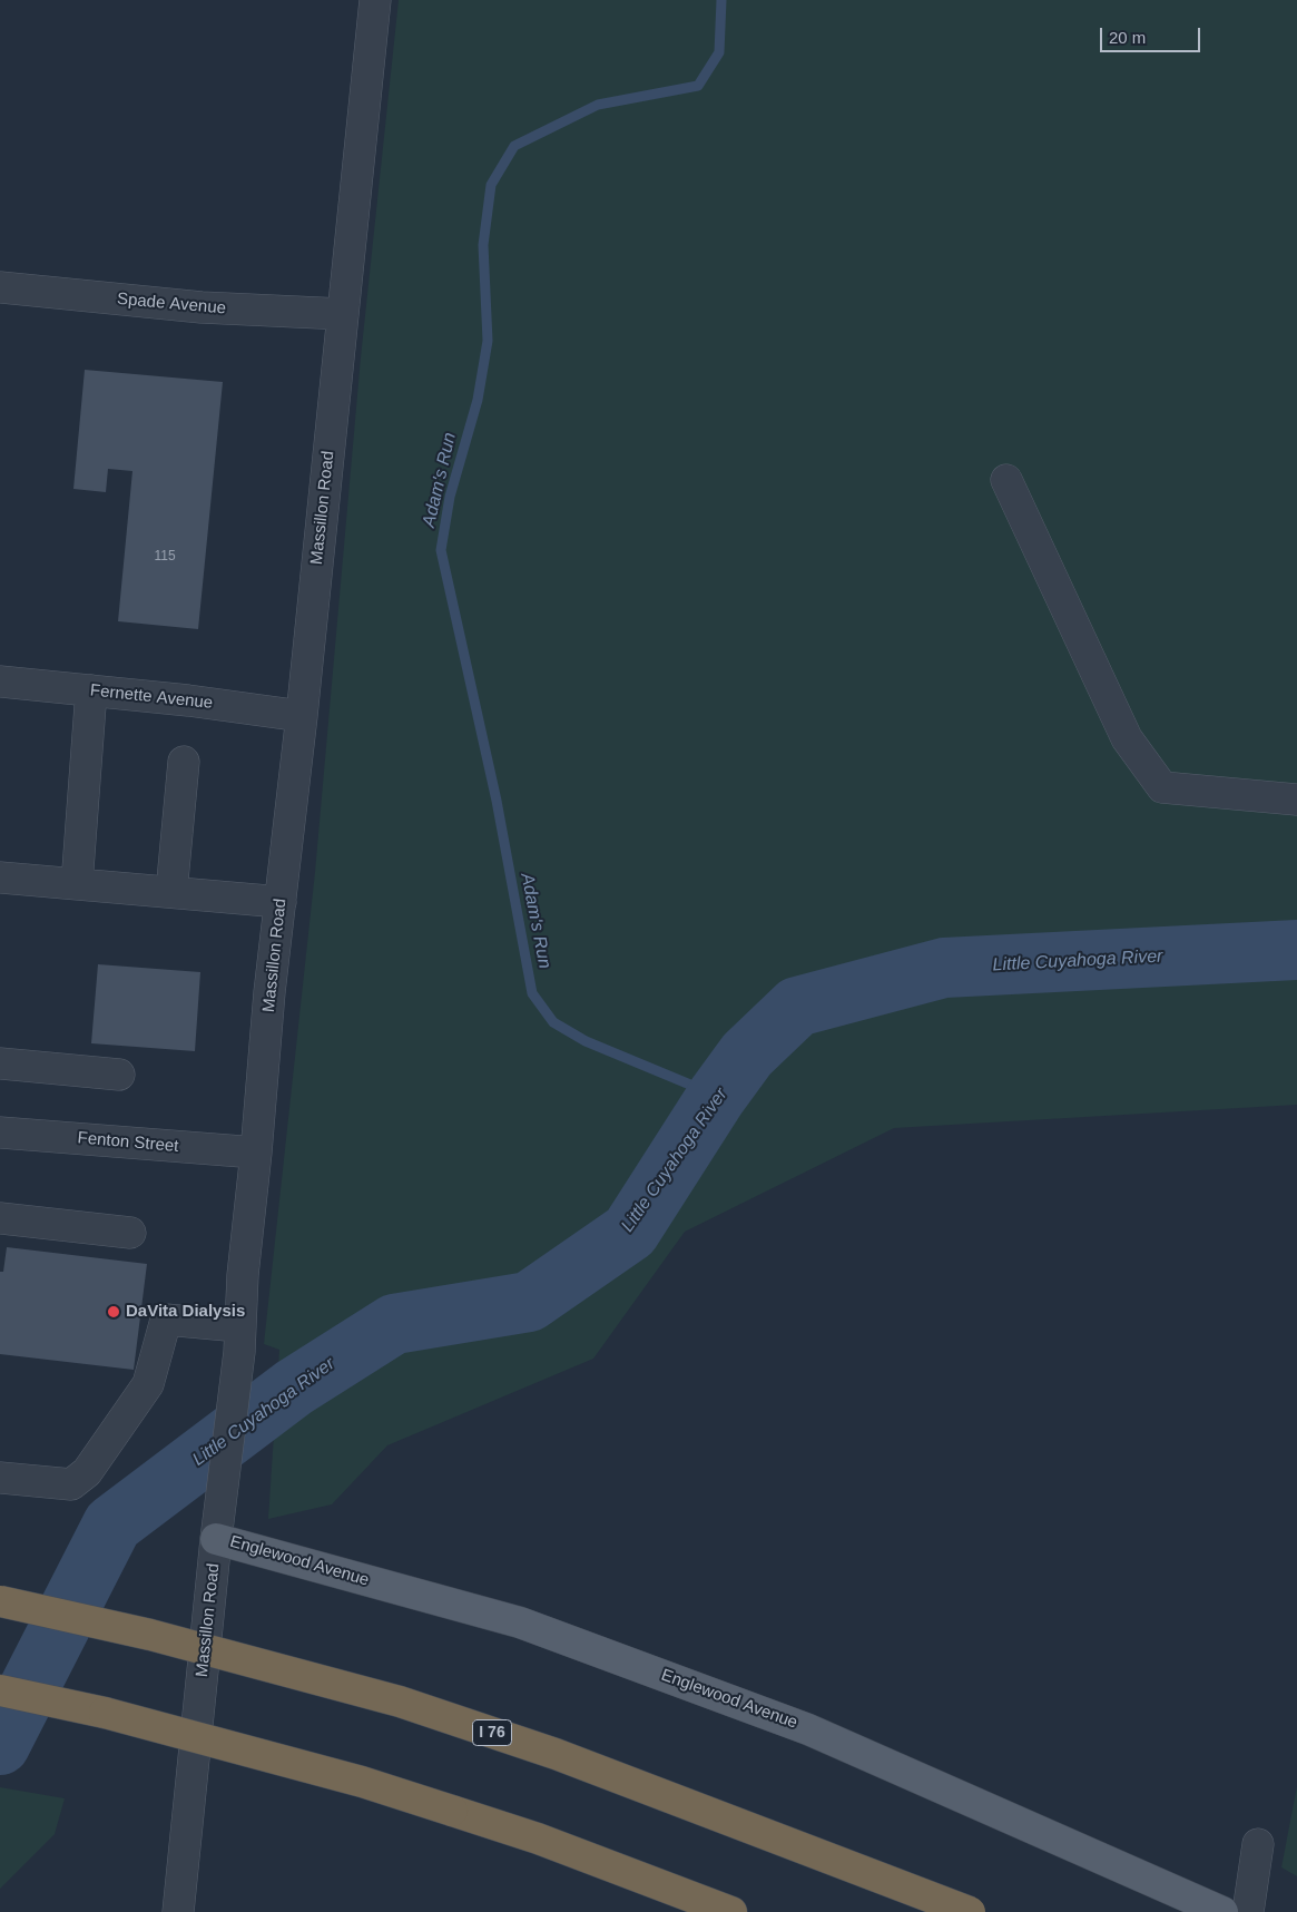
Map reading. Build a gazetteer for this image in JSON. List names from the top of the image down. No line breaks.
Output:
{"streets":{"highway":["I 76"],"main road":["Englewood Avenue"],"street":["Spade Avenue","Massillon Road","Fernette Avenue","Fenton Street"]},"crossings":[["Spade Avenue","Massillon Road"],["Massillon Road","Fernette Avenue"],["Massillon Road","Fenton Street"],["Massillon Road","Englewood Avenue"]],"water":["Adam's Run","Little Cuyahoga River"],"places":["DaVita Dialysis"],"house_numbers":["115"],"scale_bar":"20 m"}
